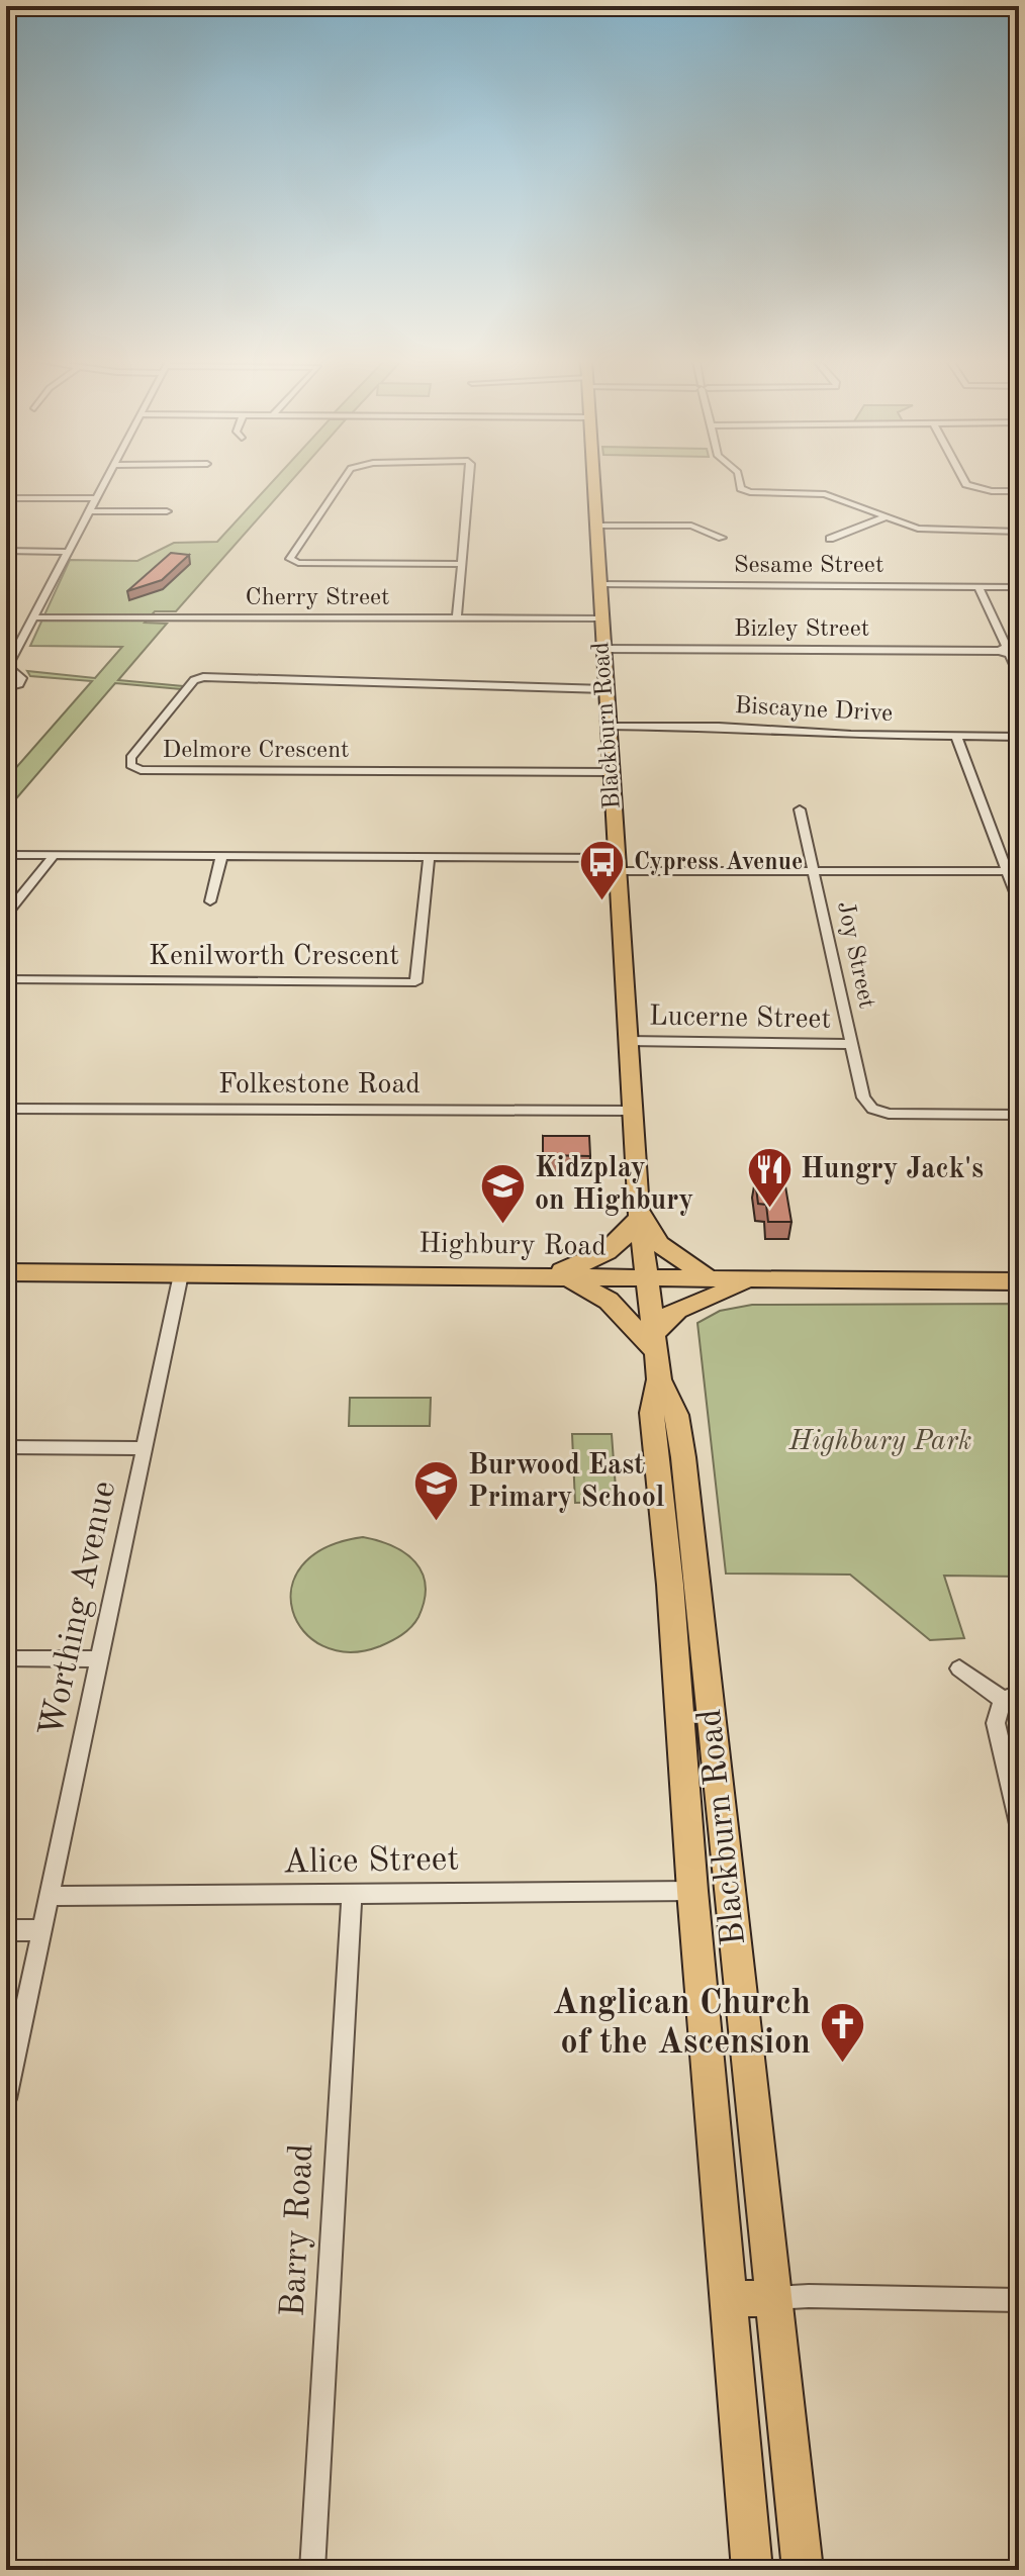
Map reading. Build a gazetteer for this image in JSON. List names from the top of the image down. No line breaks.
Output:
{"streets":{"main road":["Blackburn Road","Highbury Road"],"street":["Sesame Street","Cherry Street","Bizley Street","Biscayne Drive","Delmore Crescent","Joy Street","Kenilworth Crescent","Lucerne Street","Folkestone Road","Worthing Avenue","Alice Street","Barry Road"]},"crossings":[["Sesame Street","Blackburn Road"],["Cherry Street","Blackburn Road"],["Bizley Street","Blackburn Road"],["Biscayne Drive","Blackburn Road"],["Blackburn Road","Delmore Crescent"],["Blackburn Road","Lucerne Street"],["Blackburn Road","Folkestone Road"],["Blackburn Road","Highbury Road"],["Blackburn Road","Alice Street"],["Joy Street","Lucerne Street"],["Highbury Road","Worthing Avenue"],["Worthing Avenue","Alice Street"],["Alice Street","Barry Road"]],"parks":["Highbury Park"],"places":{"bus stop":["Cypress Avenue"],"restaurant":["Hungry Jack's"],"school or university":["Kidzplay on Highbury","Burwood East Primary School"],"church":["Anglican Church of the Ascension"]}}
